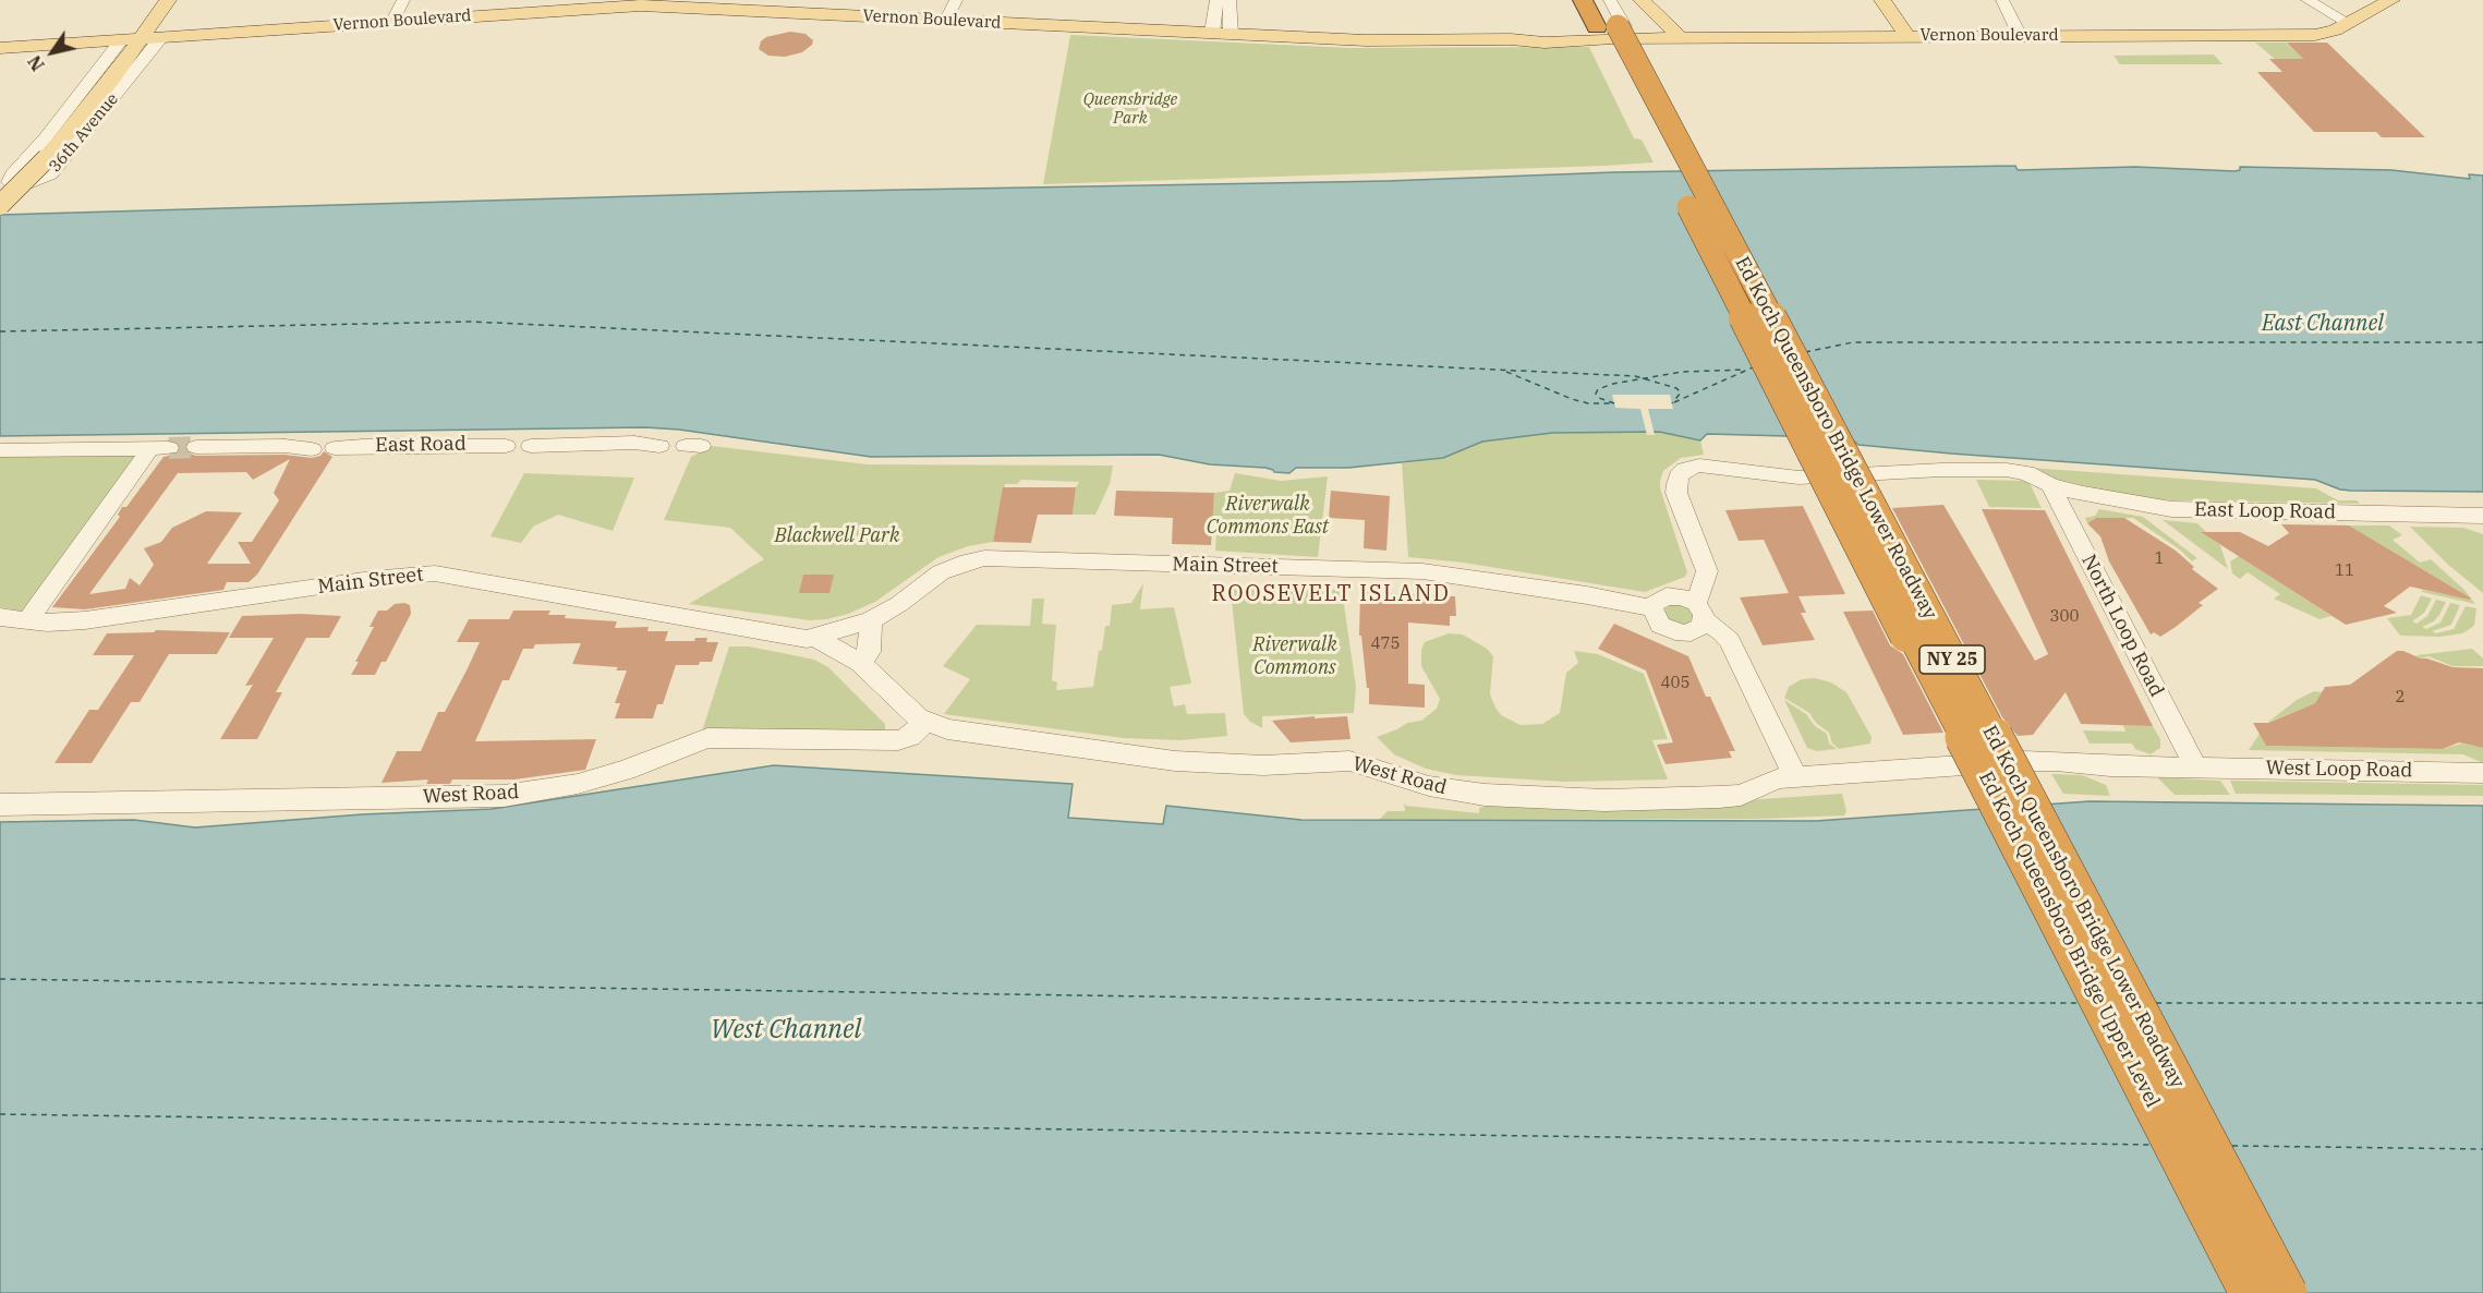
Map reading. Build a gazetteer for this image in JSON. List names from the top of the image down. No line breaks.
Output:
{"streets":{"highway":["Ed Koch Queensboro Bridge Lower Roadway","NY 25","Ed Koch Queensboro Bridge Upper Level"],"main road":["Vernon Boulevard","36th Avenue"],"street":["East Road","East Loop Road","Main Street","North Loop Road","West Loop Road","West Road"]},"crossings":[["Vernon Boulevard","36th Avenue"],["Vernon Boulevard","Ed Koch Queensboro Bridge Lower Roadway"],["Vernon Boulevard","NY 25"],["Vernon Boulevard","Ed Koch Queensboro Bridge Upper Level"],["Ed Koch Queensboro Bridge Lower Roadway","NY 25"],["Ed Koch Queensboro Bridge Lower Roadway","Ed Koch Queensboro Bridge Upper Level"],["East Loop Road","Main Street"],["East Loop Road","North Loop Road"],["Main Street","West Road"],["North Loop Road","West Loop Road"],["North Loop Road","West Road"],["NY 25","Ed Koch Queensboro Bridge Upper Level"],["West Loop Road","West Road"]],"districts":["ROOSEVELT ISLAND"],"water":["East Channel","West Channel"],"parks":["Queensbridge Park","Riverwalk Commons East","Blackwell Park","Riverwalk Commons"],"house_numbers":["1","11","300","475","405","2"],"north":"bottom left"}
